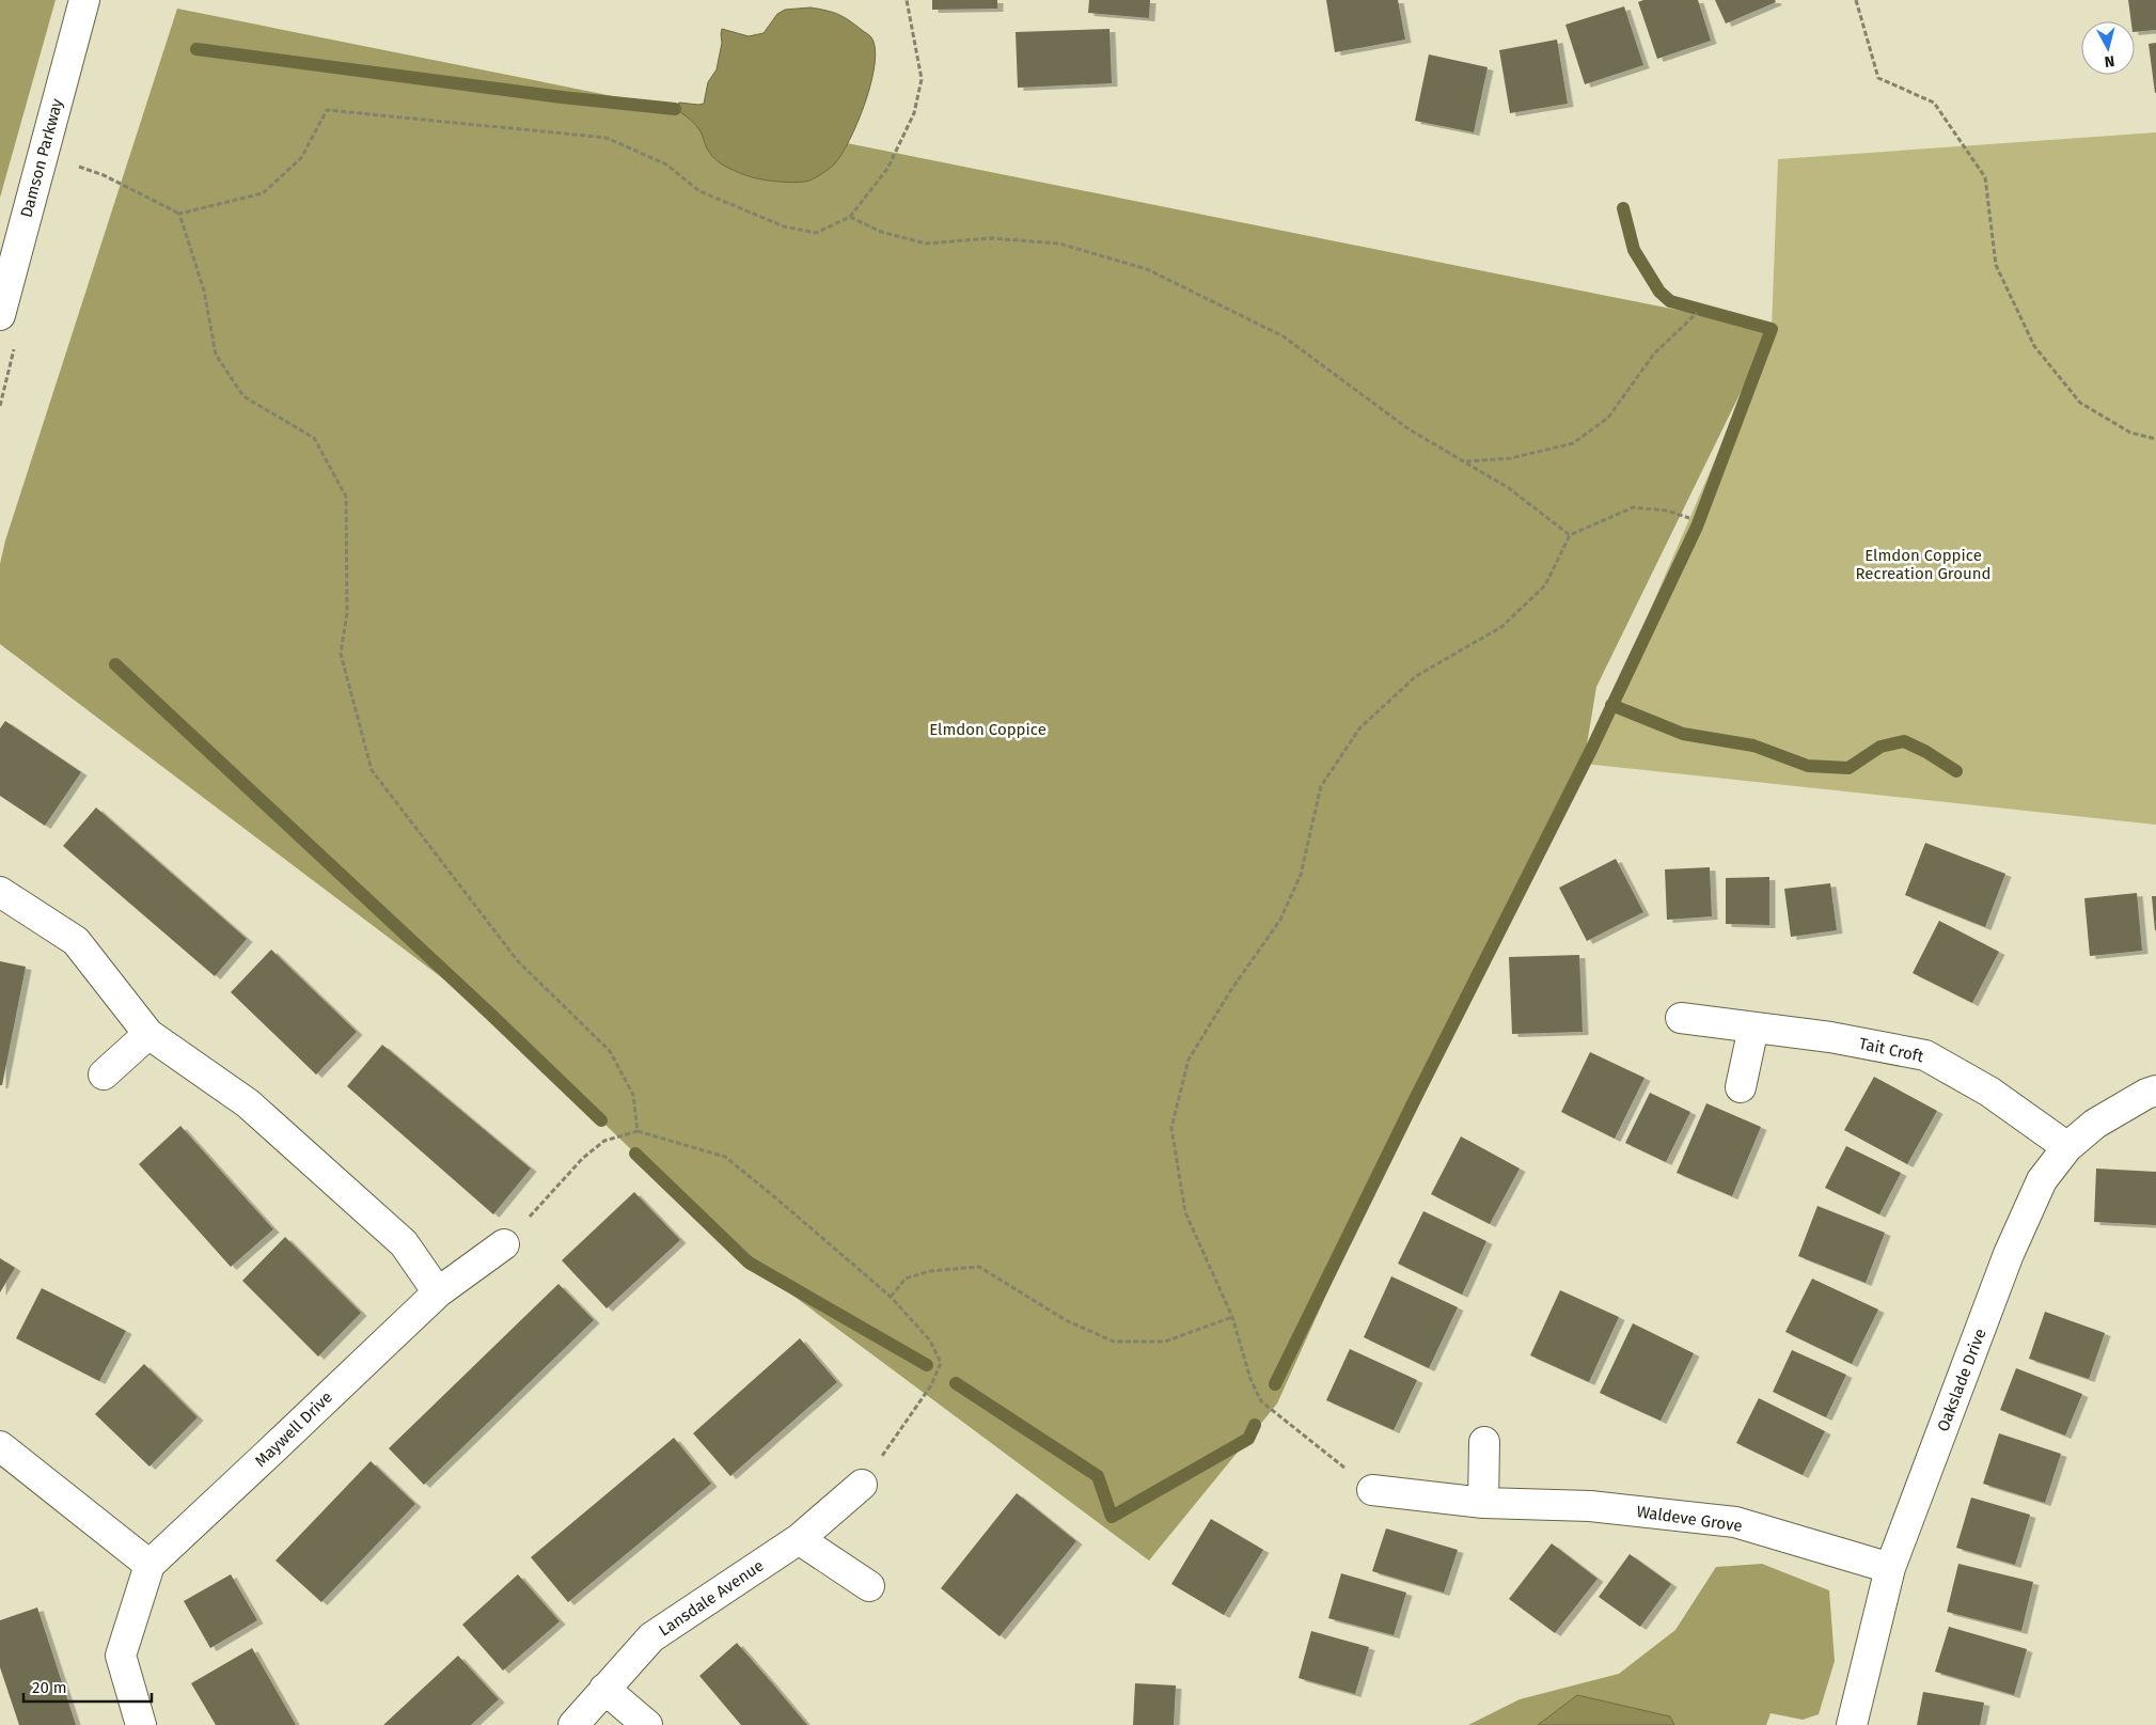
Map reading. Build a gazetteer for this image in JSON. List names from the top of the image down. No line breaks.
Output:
{"streets":{"street":["Damson Parkway","Tait Croft","Oakslade Drive","Maywell Drive","Waldeve Grove","Lansdale Avenue"]},"crossings":[["Tait Croft","Oakslade Drive"],["Oakslade Drive","Waldeve Grove"]],"parks":["Elmdon Coppice Recreation Ground","Elmdon Coppice"],"scale_bar":"20 m","north":"bottom"}
